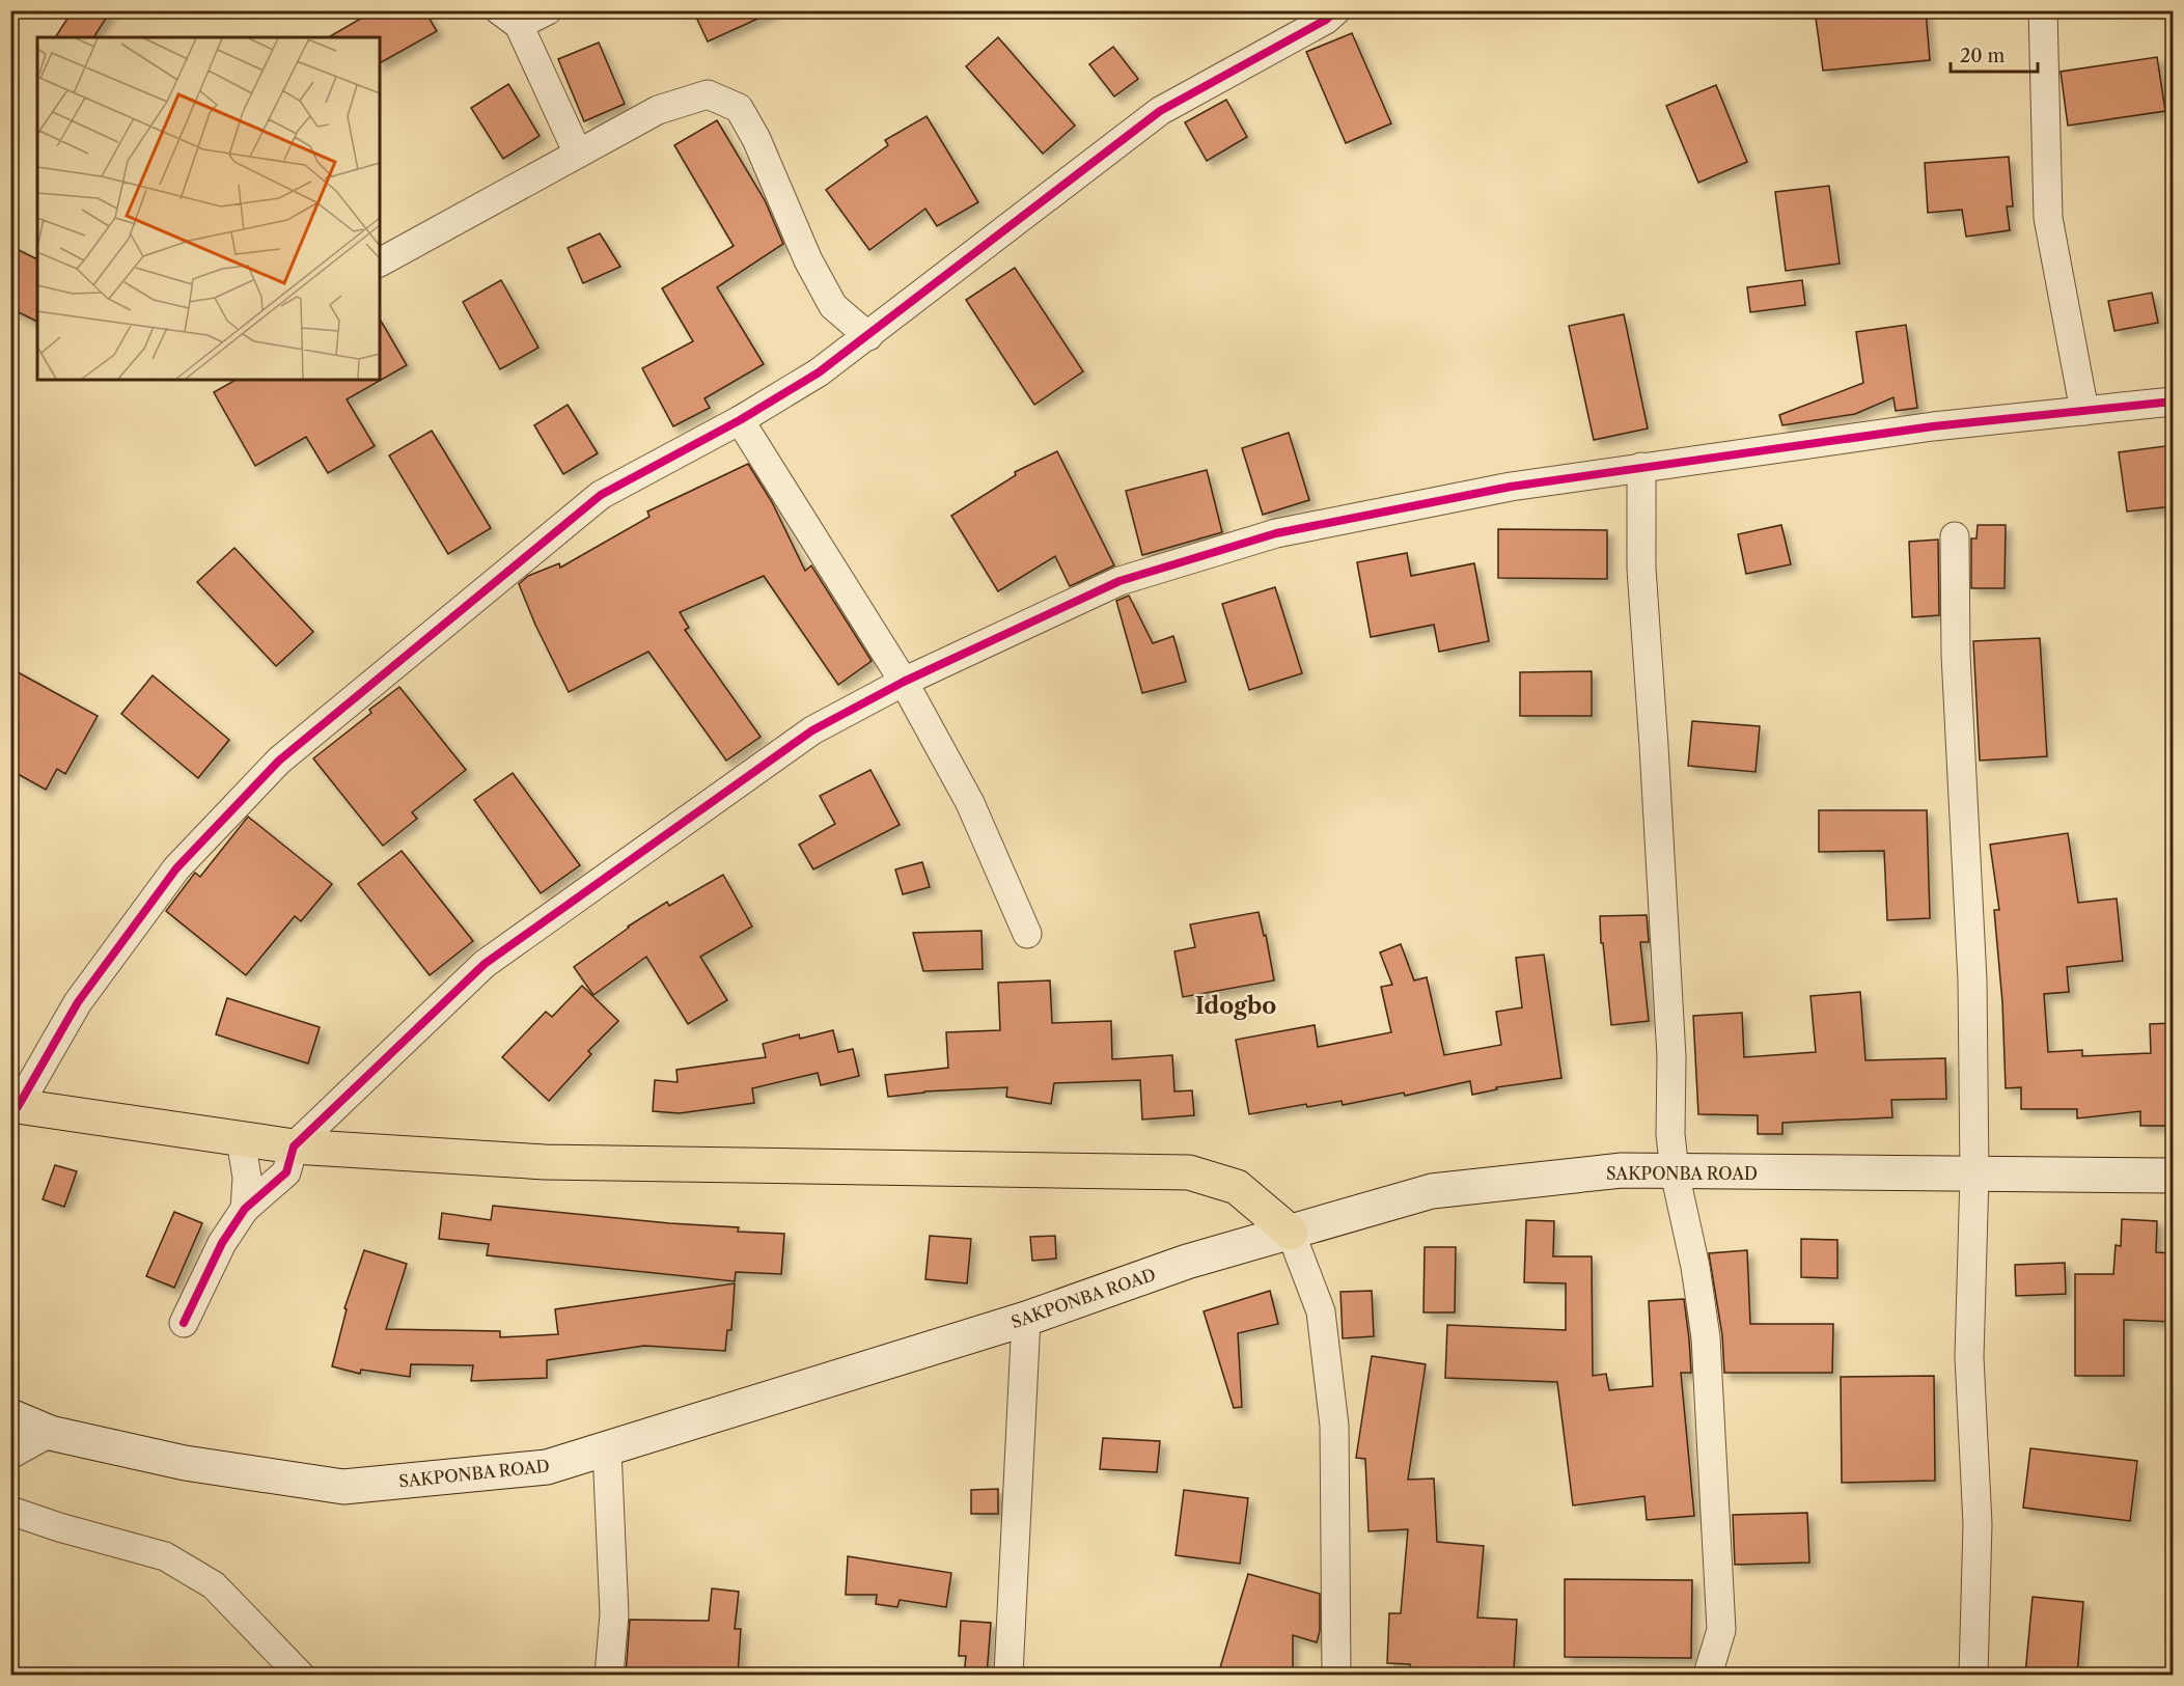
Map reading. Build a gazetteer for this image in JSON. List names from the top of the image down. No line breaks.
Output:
{"streets":{"main road":["SAKPONBA ROAD"]},"districts":["Idogbo"],"scale_bar":"20 m"}
